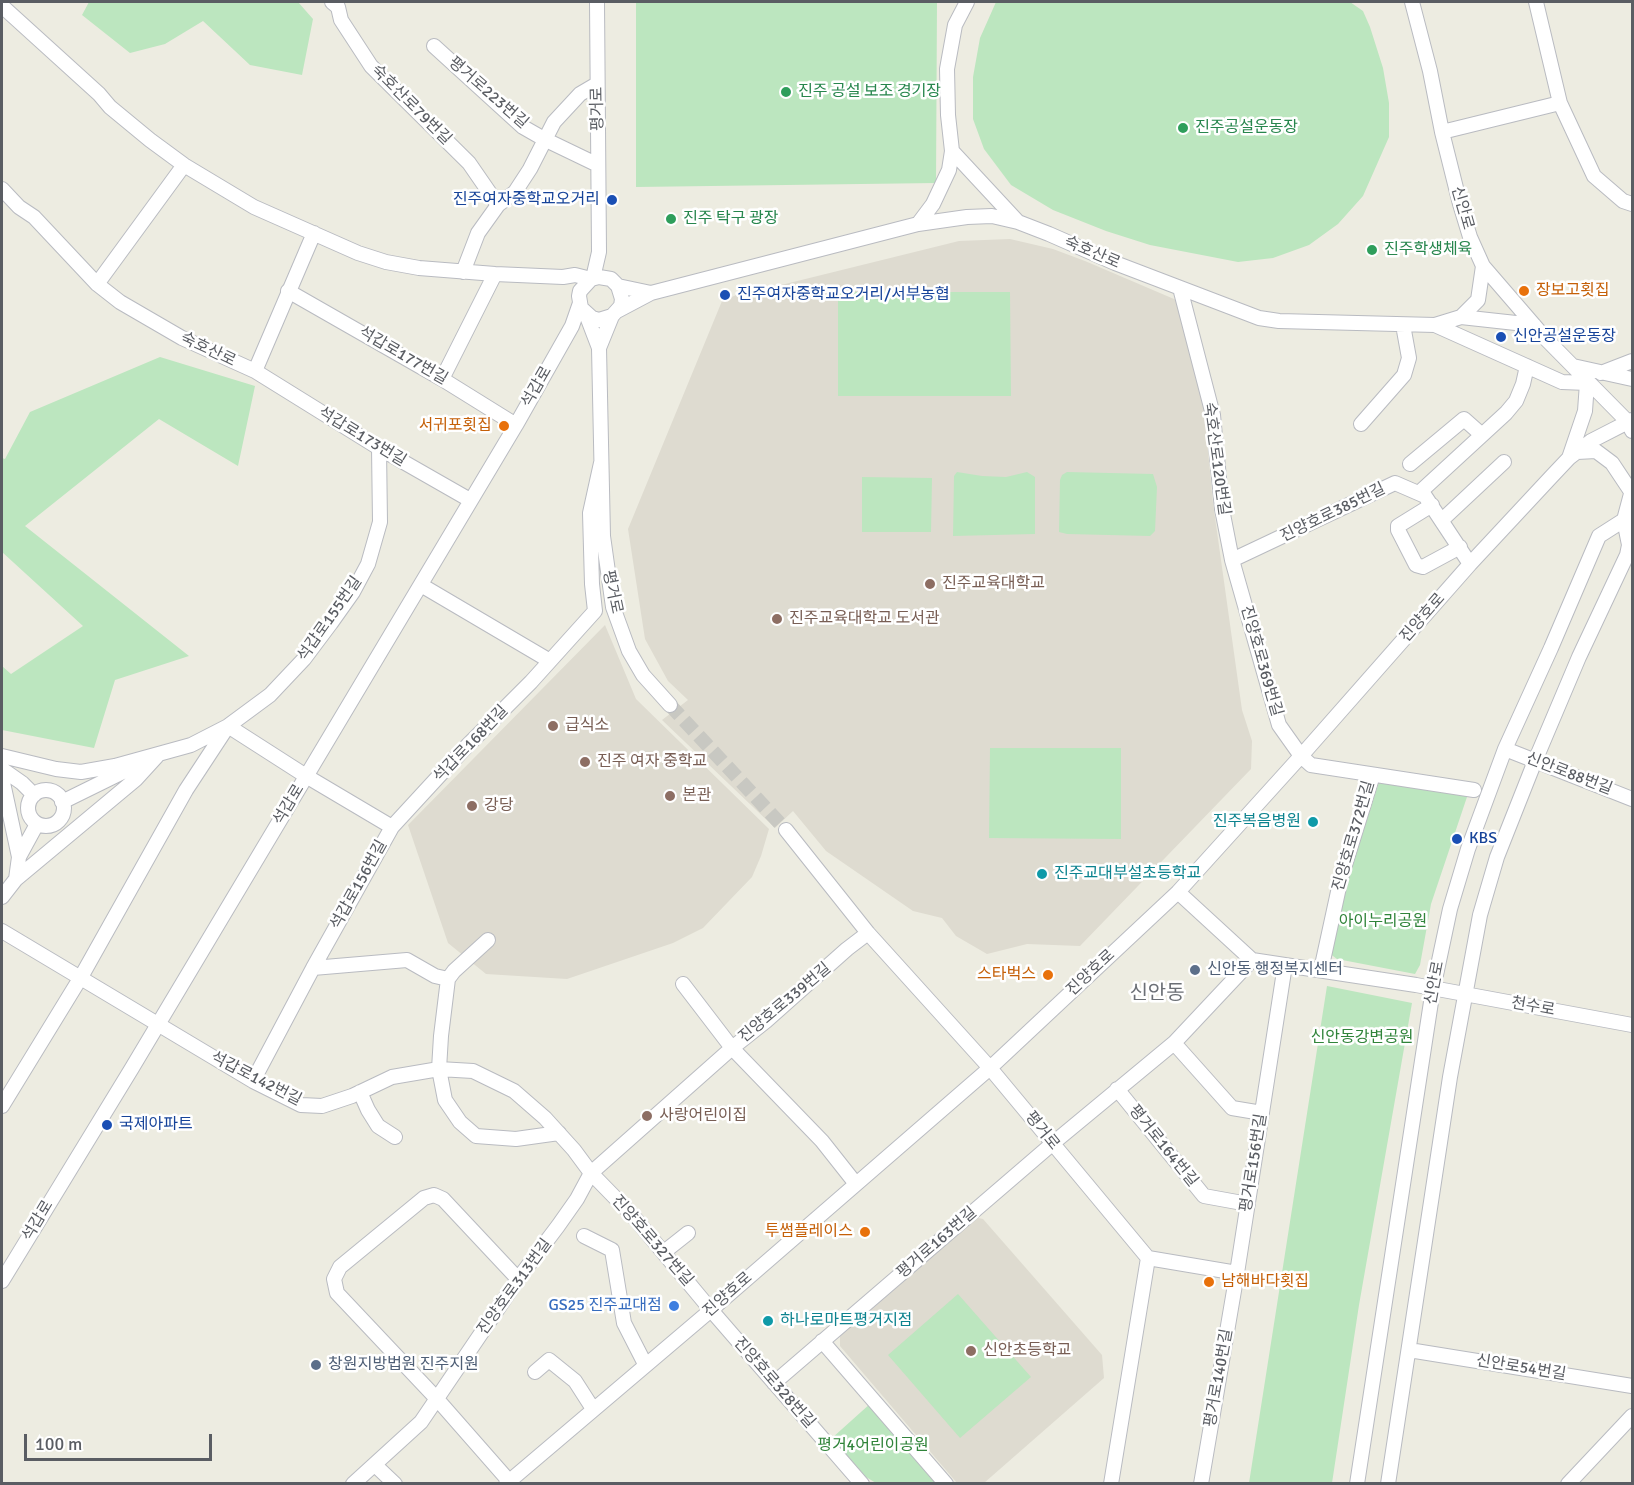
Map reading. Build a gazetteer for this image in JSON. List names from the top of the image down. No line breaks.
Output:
{"streets":{"street":["평거로223번길","숙호산로79번길","평거로","신안로","숙호산로","석갑로177번길","석갑로","석갑로173번길","숙호산로120번길","진양호로385번길","진양호로","석갑로155번길","진양호로369번길","석갑로168번길","신안로88번길","진양호로372번길","석갑로156번길","진양호로339번길","천수로","석갑로142번길","평거로164번길","평거로156번길","진양호로327번길","평거로163번길","진양호로313번길","신안로54번길","평거로140번길","진양호로328번길"]},"crossings":[["평거로223번길","평거로"],["평거로","진양호로"],["평거로","석갑로168번길"],["평거로","진양호로339번길"],["평거로","평거로164번길"],["평거로","평거로163번길"],["신안로","숙호산로"],["신안로","진양호로"],["신안로","신안로88번길"],["신안로","천수로"],["신안로","신안로54번길"],["숙호산로","석갑로177번길"],["숙호산로","석갑로173번길"],["숙호산로","숙호산로120번길"],["석갑로177번길","석갑로"],["석갑로","석갑로173번길"],["석갑로","석갑로156번길"],["석갑로","석갑로142번길"],["석갑로173번길","석갑로155번길"],["숙호산로120번길","진양호로385번길"],["숙호산로120번길","진양호로369번길"],["진양호로385번길","진양호로"],["진양호로385번길","진양호로369번길"],["진양호로","진양호로369번길"],["진양호로","진양호로372번길"],["진양호로","진양호로339번길"],["진양호로","진양호로327번길"],["진양호로","진양호로328번길"],["석갑로155번길","석갑로142번길"],["진양호로369번길","진양호로372번길"],["석갑로168번길","석갑로156번길"],["진양호로372번길","천수로"],["석갑로156번길","석갑로142번길"],["천수로","평거로164번길"],["천수로","평거로156번길"],["석갑로142번길","진양호로327번길"],["석갑로142번길","진양호로313번길"],["평거로164번길","평거로156번길"],["평거로164번길","평거로163번길"],["평거로156번길","평거로140번길"],["진양호로327번길","진양호로313번길"],["진양호로327번길","진양호로328번길"],["평거로163번길","진양호로328번길"]],"districts":["신안동"],"parks":["아이누리공원","신안동강변공원","평거4어린이공원"],"places":["진주 공설 보조 경기장","진주공설운동장","진주여자중학교오거리","진주 탁구 광장","진주학생체육","장보고횟집","진주여자중학교오거리/서부농협","신안공설운동장","서귀포횟집","진주교육대학교","진주교육대학교 도서관","급식소","진주 여자 중학교","본관","강당","진주복음병원","KBS","진주교대부설초등학교","신안동 행정복지센터","스타벅스","사랑어린이집","국제아파트","투썸플레이스","남해바다횟집","GS25 진주교대점","하나로마트평거지점","신안초등학교","창원지방법원 진주지원"],"scale_bar":"100 m"}
